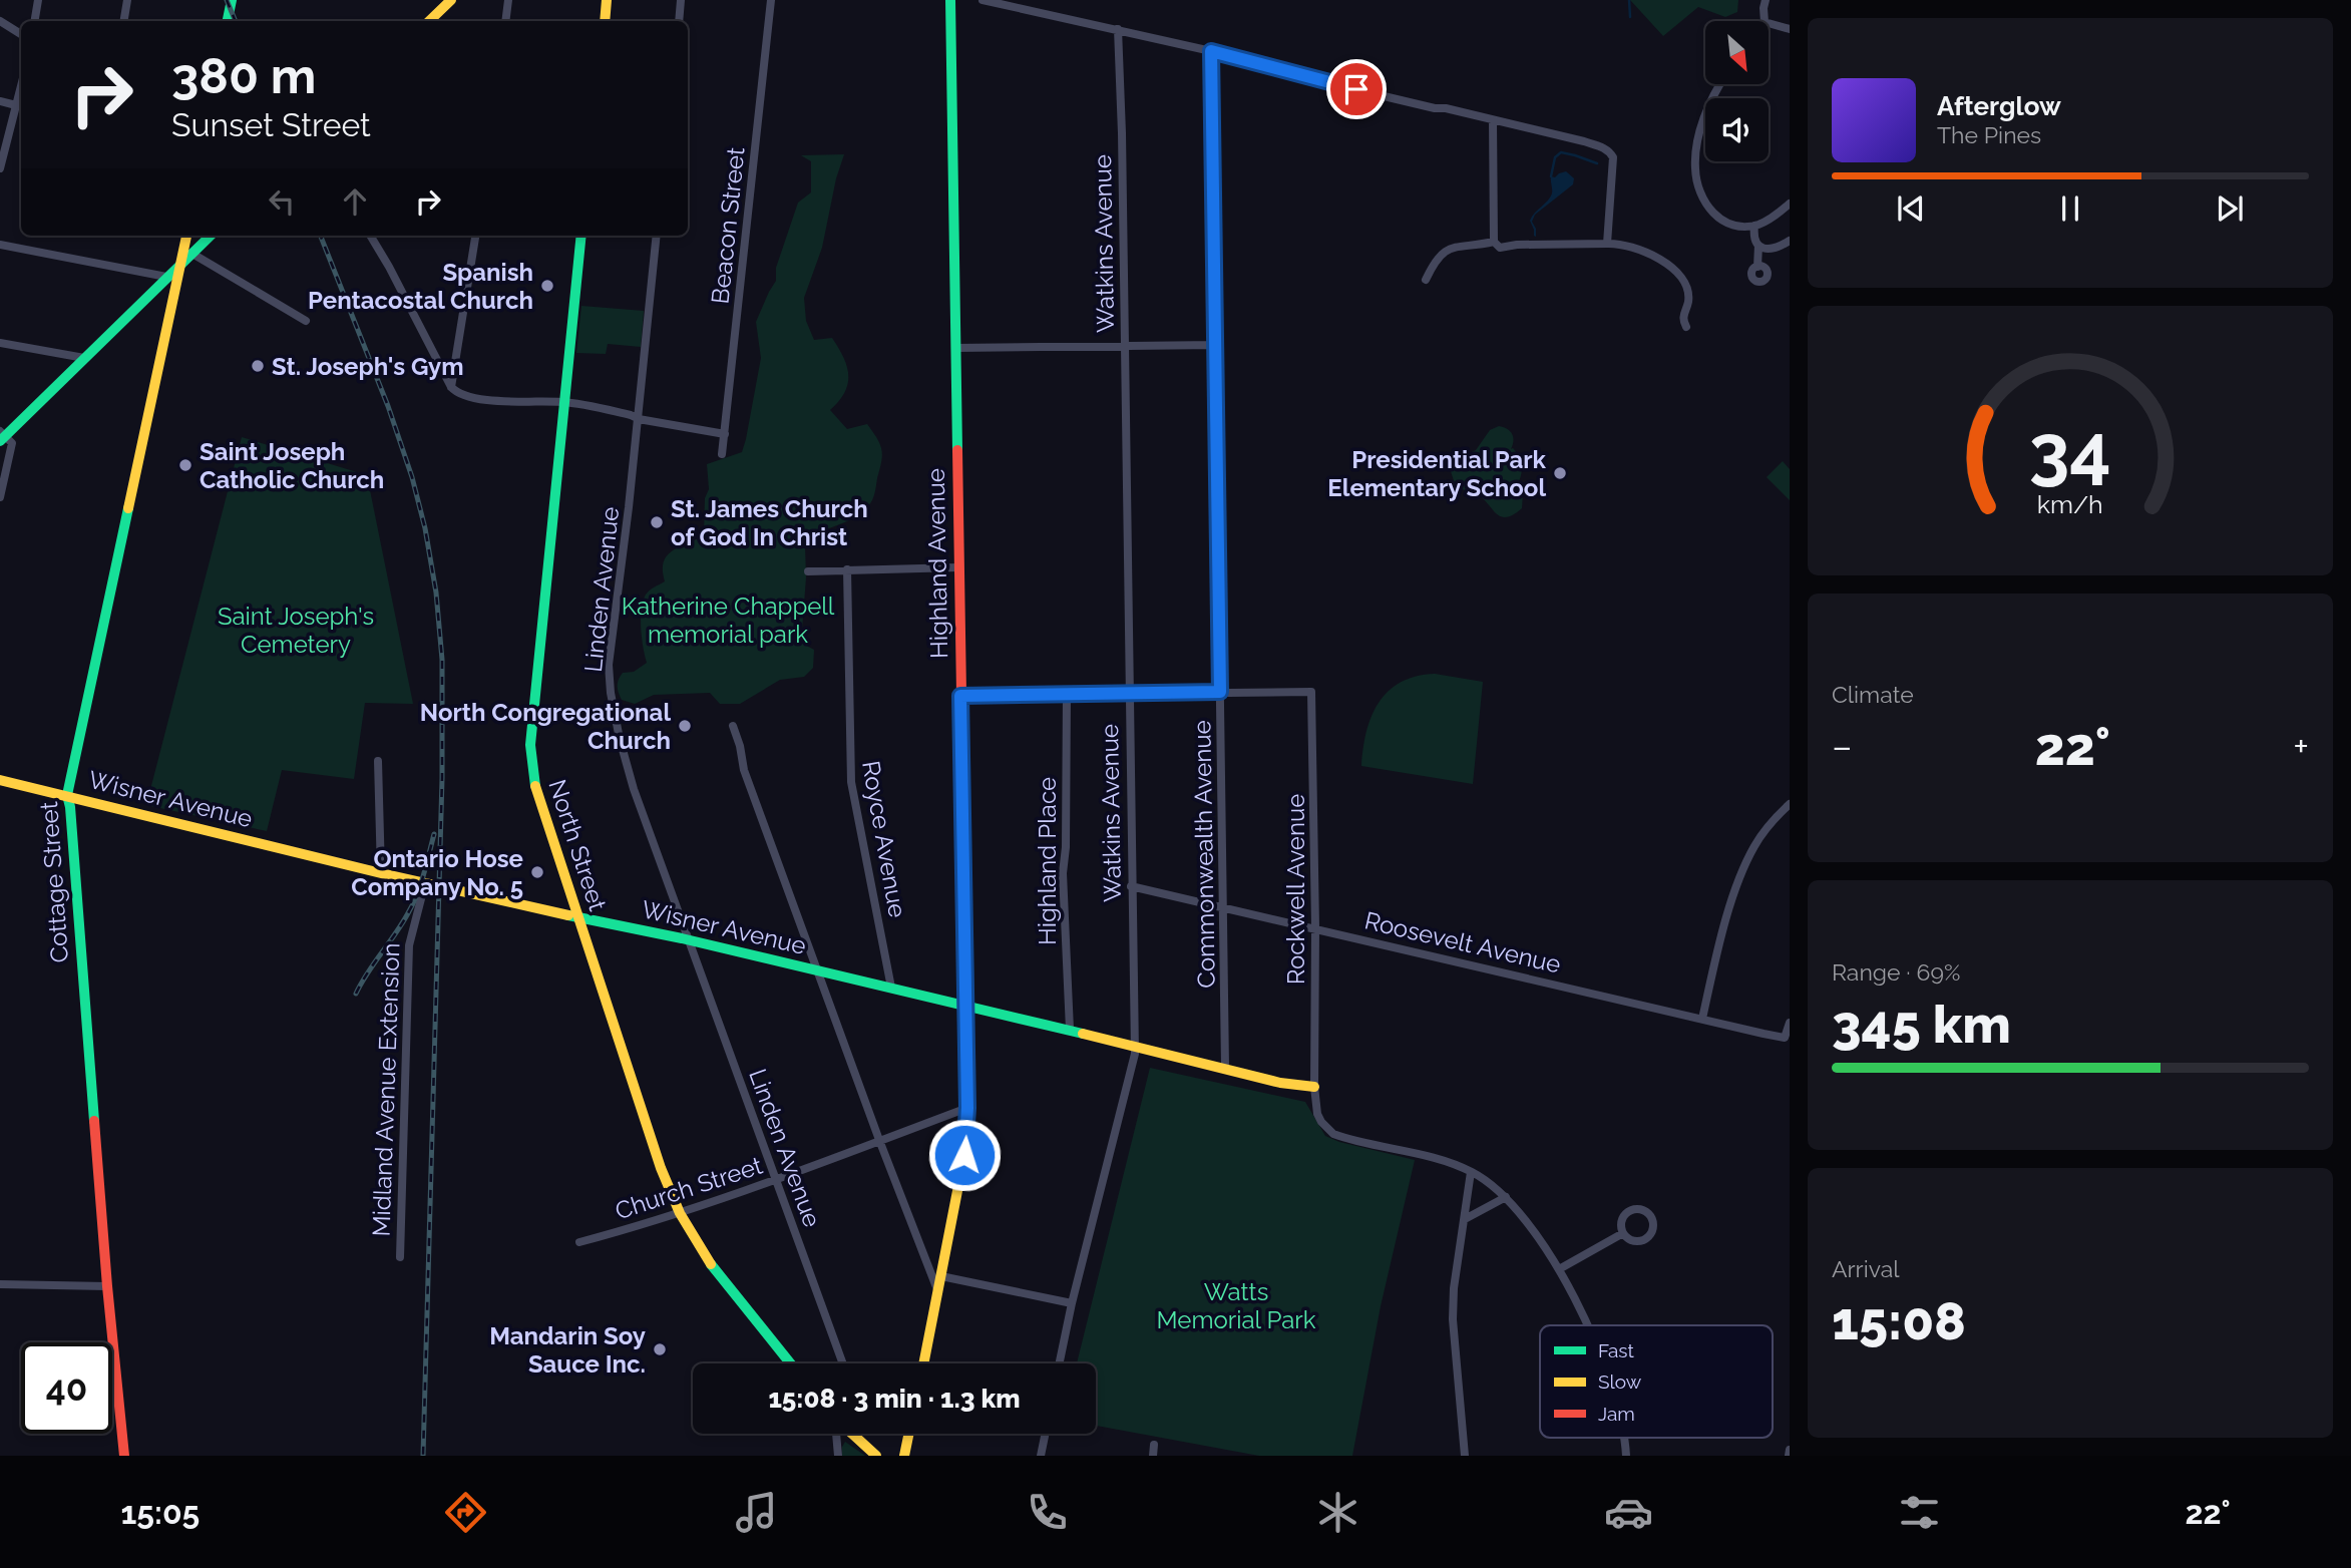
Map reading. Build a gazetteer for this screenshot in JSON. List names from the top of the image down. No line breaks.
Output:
{"streets":{"street":["Beacon Street","Watkins Avenue","Highland Avenue","Linden Avenue","Wisner Avenue","Royce Avenue","North Street","Commonwealth Avenue","Highland Place","Cottage Street","Rockwell Avenue","Roosevelt Avenue","Midland Avenue Extension","Church Street"]},"crossings":[["Watkins Avenue","Wisner Avenue"],["Watkins Avenue","Roosevelt Avenue"],["Highland Avenue","Wisner Avenue"],["Highland Avenue","Church Street"],["Linden Avenue","Wisner Avenue"],["Linden Avenue","Church Street"],["Wisner Avenue","Royce Avenue"],["Wisner Avenue","North Street"],["Wisner Avenue","Commonwealth Avenue"],["Wisner Avenue","Highland Place"],["Wisner Avenue","Cottage Street"],["Wisner Avenue","Rockwell Avenue"],["Wisner Avenue","Midland Avenue Extension"],["North Street","Church Street"],["Commonwealth Avenue","Rockwell Avenue"],["Commonwealth Avenue","Roosevelt Avenue"],["Rockwell Avenue","Roosevelt Avenue"]],"parks":["Katherine Chappell memorial park","Saint Joseph's Cemetery","Watts Memorial Park"],"places":["Spanish Pentacostal Church","St. Joseph's Gym","Saint Joseph Catholic Church","Presidential Park Elementary School","St. James Church of God In Christ","North Congregational Church","Ontario Hose Company No. 5","Mandarin Soy Sauce Inc."],"legend":["Fast","Slow","Jam"],"north":"bottom right","page":{"turn":["380 m","Sunset Street"],"song":["Afterglow","The Pines"],"tile":["Climate",["Range · 69%","345 km"],["Arrival","15:08"]],"heat":["−","22°","+"],"limit":"40","trip":"15:08 · 3 min · 1.3 km","tabs":["15:05","22°"],"gauge":["34","km/h"]}}
